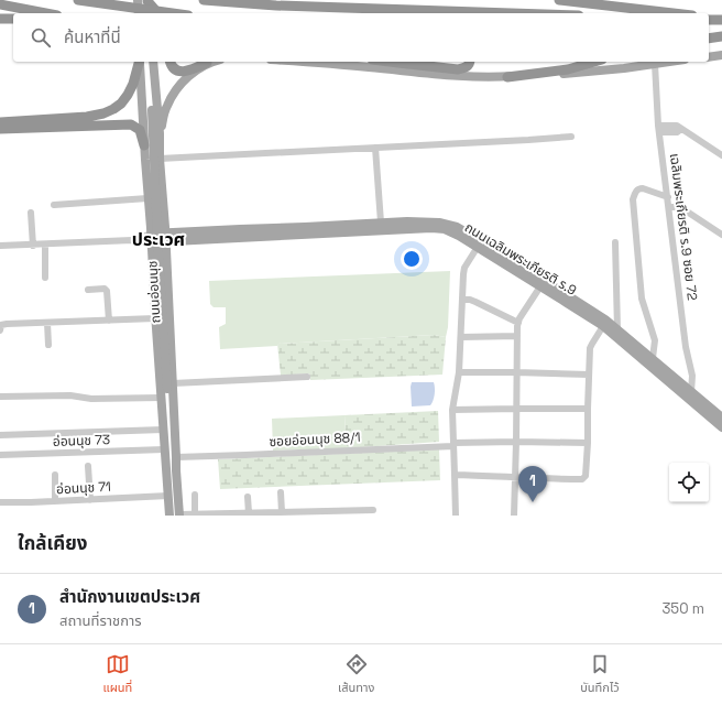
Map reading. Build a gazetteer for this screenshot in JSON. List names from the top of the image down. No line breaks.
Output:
{"streets":{"main road":["ถนนเฉลิมพระเกียรติ ร.9","ถนนอ่อนนุช"],"street":["เฉลิมพระเกียรติ ร.9 ซอย 72","ซอยอ่อนนุช 88/1","อ่อนนุช 73","อ่อนนุช 71"]},"crossings":[["เฉลิมพระเกียรติ ร.9 ซอย 72","ถนนเฉลิมพระเกียรติ ร.9"],["ถนนเฉลิมพระเกียรติ ร.9","ถนนอ่อนนุช"],["ถนนอ่อนนุช","ซอยอ่อนนุช 88/1"],["ถนนอ่อนนุช","อ่อนนุช 73"],["ถนนอ่อนนุช","อ่อนนุช 71"]],"districts":["ประเวศ"],"page":{"search":"ค้นหาที่นี่","pins":"1","heading":"ใกล้เคียง","list":[{"mark":"1","name":"สำนักงานเขตประเวศ","note":"สถานที่ราชการ","value":"350 m"}],"nav":["แผนที่","เส้นทาง","บันทึกไว้"]}}
